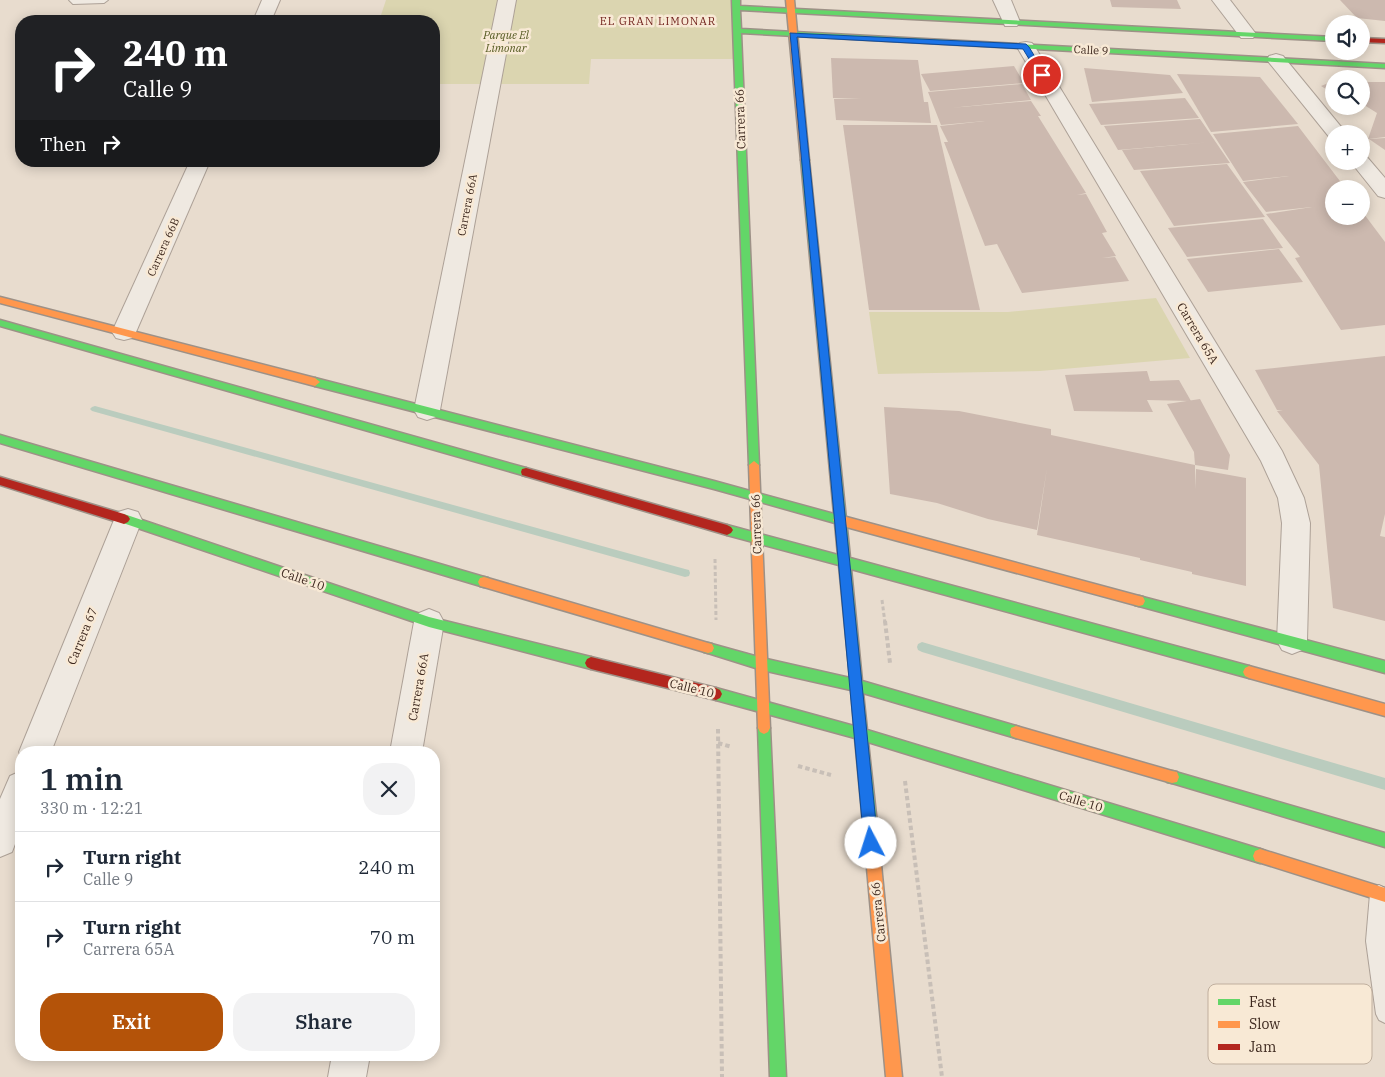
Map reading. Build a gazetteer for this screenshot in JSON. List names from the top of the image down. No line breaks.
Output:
{"streets":{"main road":["Calle 9","Carrera 66","Calle 10"],"street":["Carrera 66A","Carrera 66B","Carrera 65A","Carrera 67"]},"crossings":[["Calle 9","Carrera 66"],["Calle 9","Carrera 65A"],["Carrera 66","Calle 10"],["Carrera 66A","Calle 10"],["Calle 10","Carrera 67"]],"districts":["EL GRAN LIMONAR"],"parks":["Parque El Limonar"],"legend":["Fast","Slow","Jam"],"page":{"map_buttons":["+","−"],"turn":["240 m","Calle 9"],"then":"Then","heading":["1 min","330 m · 12:21"],"list":[{"name":"Turn right","note":"Calle 9","value":"240 m"},{"name":"Turn right","note":"Carrera 65A","value":"70 m"}],"buttons":["Exit","Share"]}}
